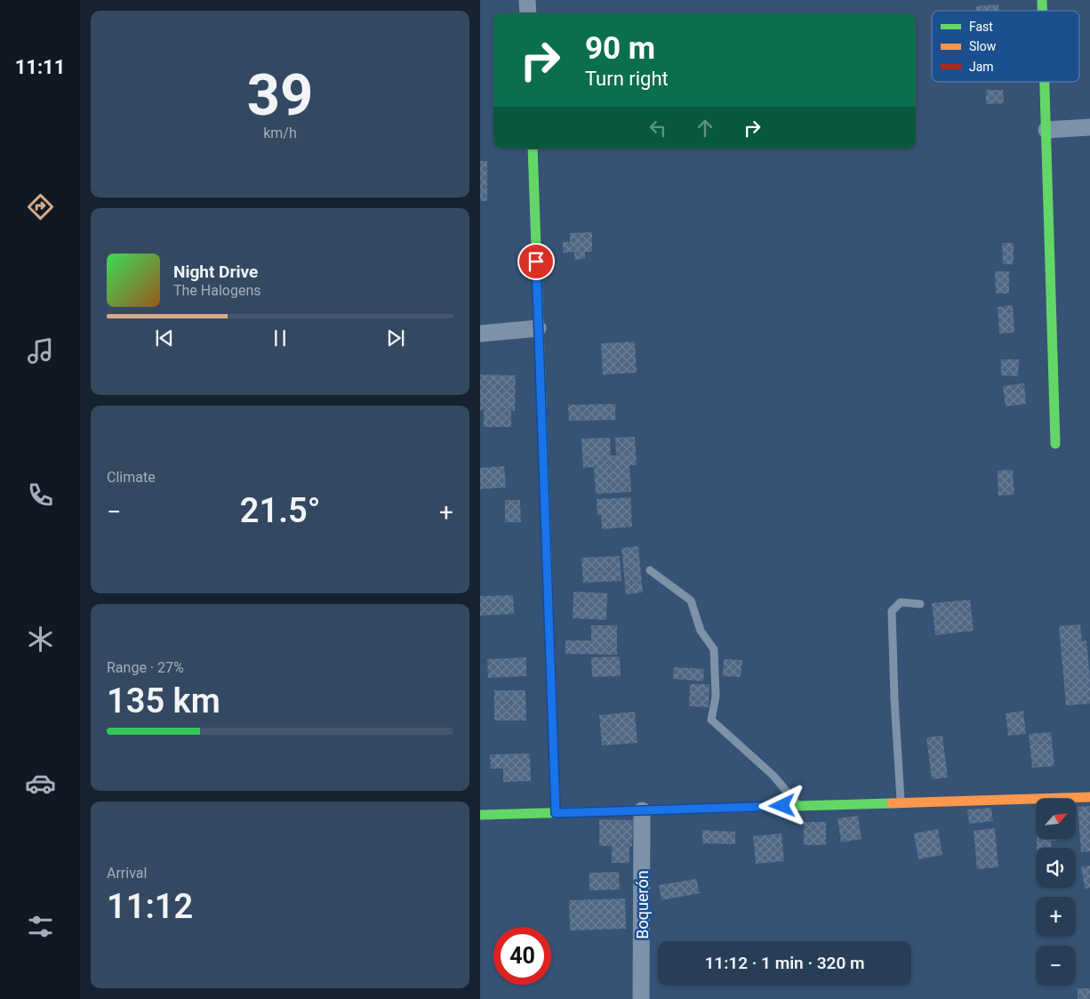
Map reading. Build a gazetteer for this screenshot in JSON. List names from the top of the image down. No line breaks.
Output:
{"streets":{"street":["Boquerón"]},"legend":["Fast","Slow","Jam"],"north":"top right","page":{"tabs":"11:11","tile":[["39","km/h"],"Climate",["Range · 27%","135 km"],["Arrival","11:12"]],"turn":["90 m","Turn right"],"song":["Night Drive","The Halogens"],"heat":["−","21.5°","+"],"map_buttons":["+","−"],"limit":"40","trip":"11:12 · 1 min · 320 m"}}
